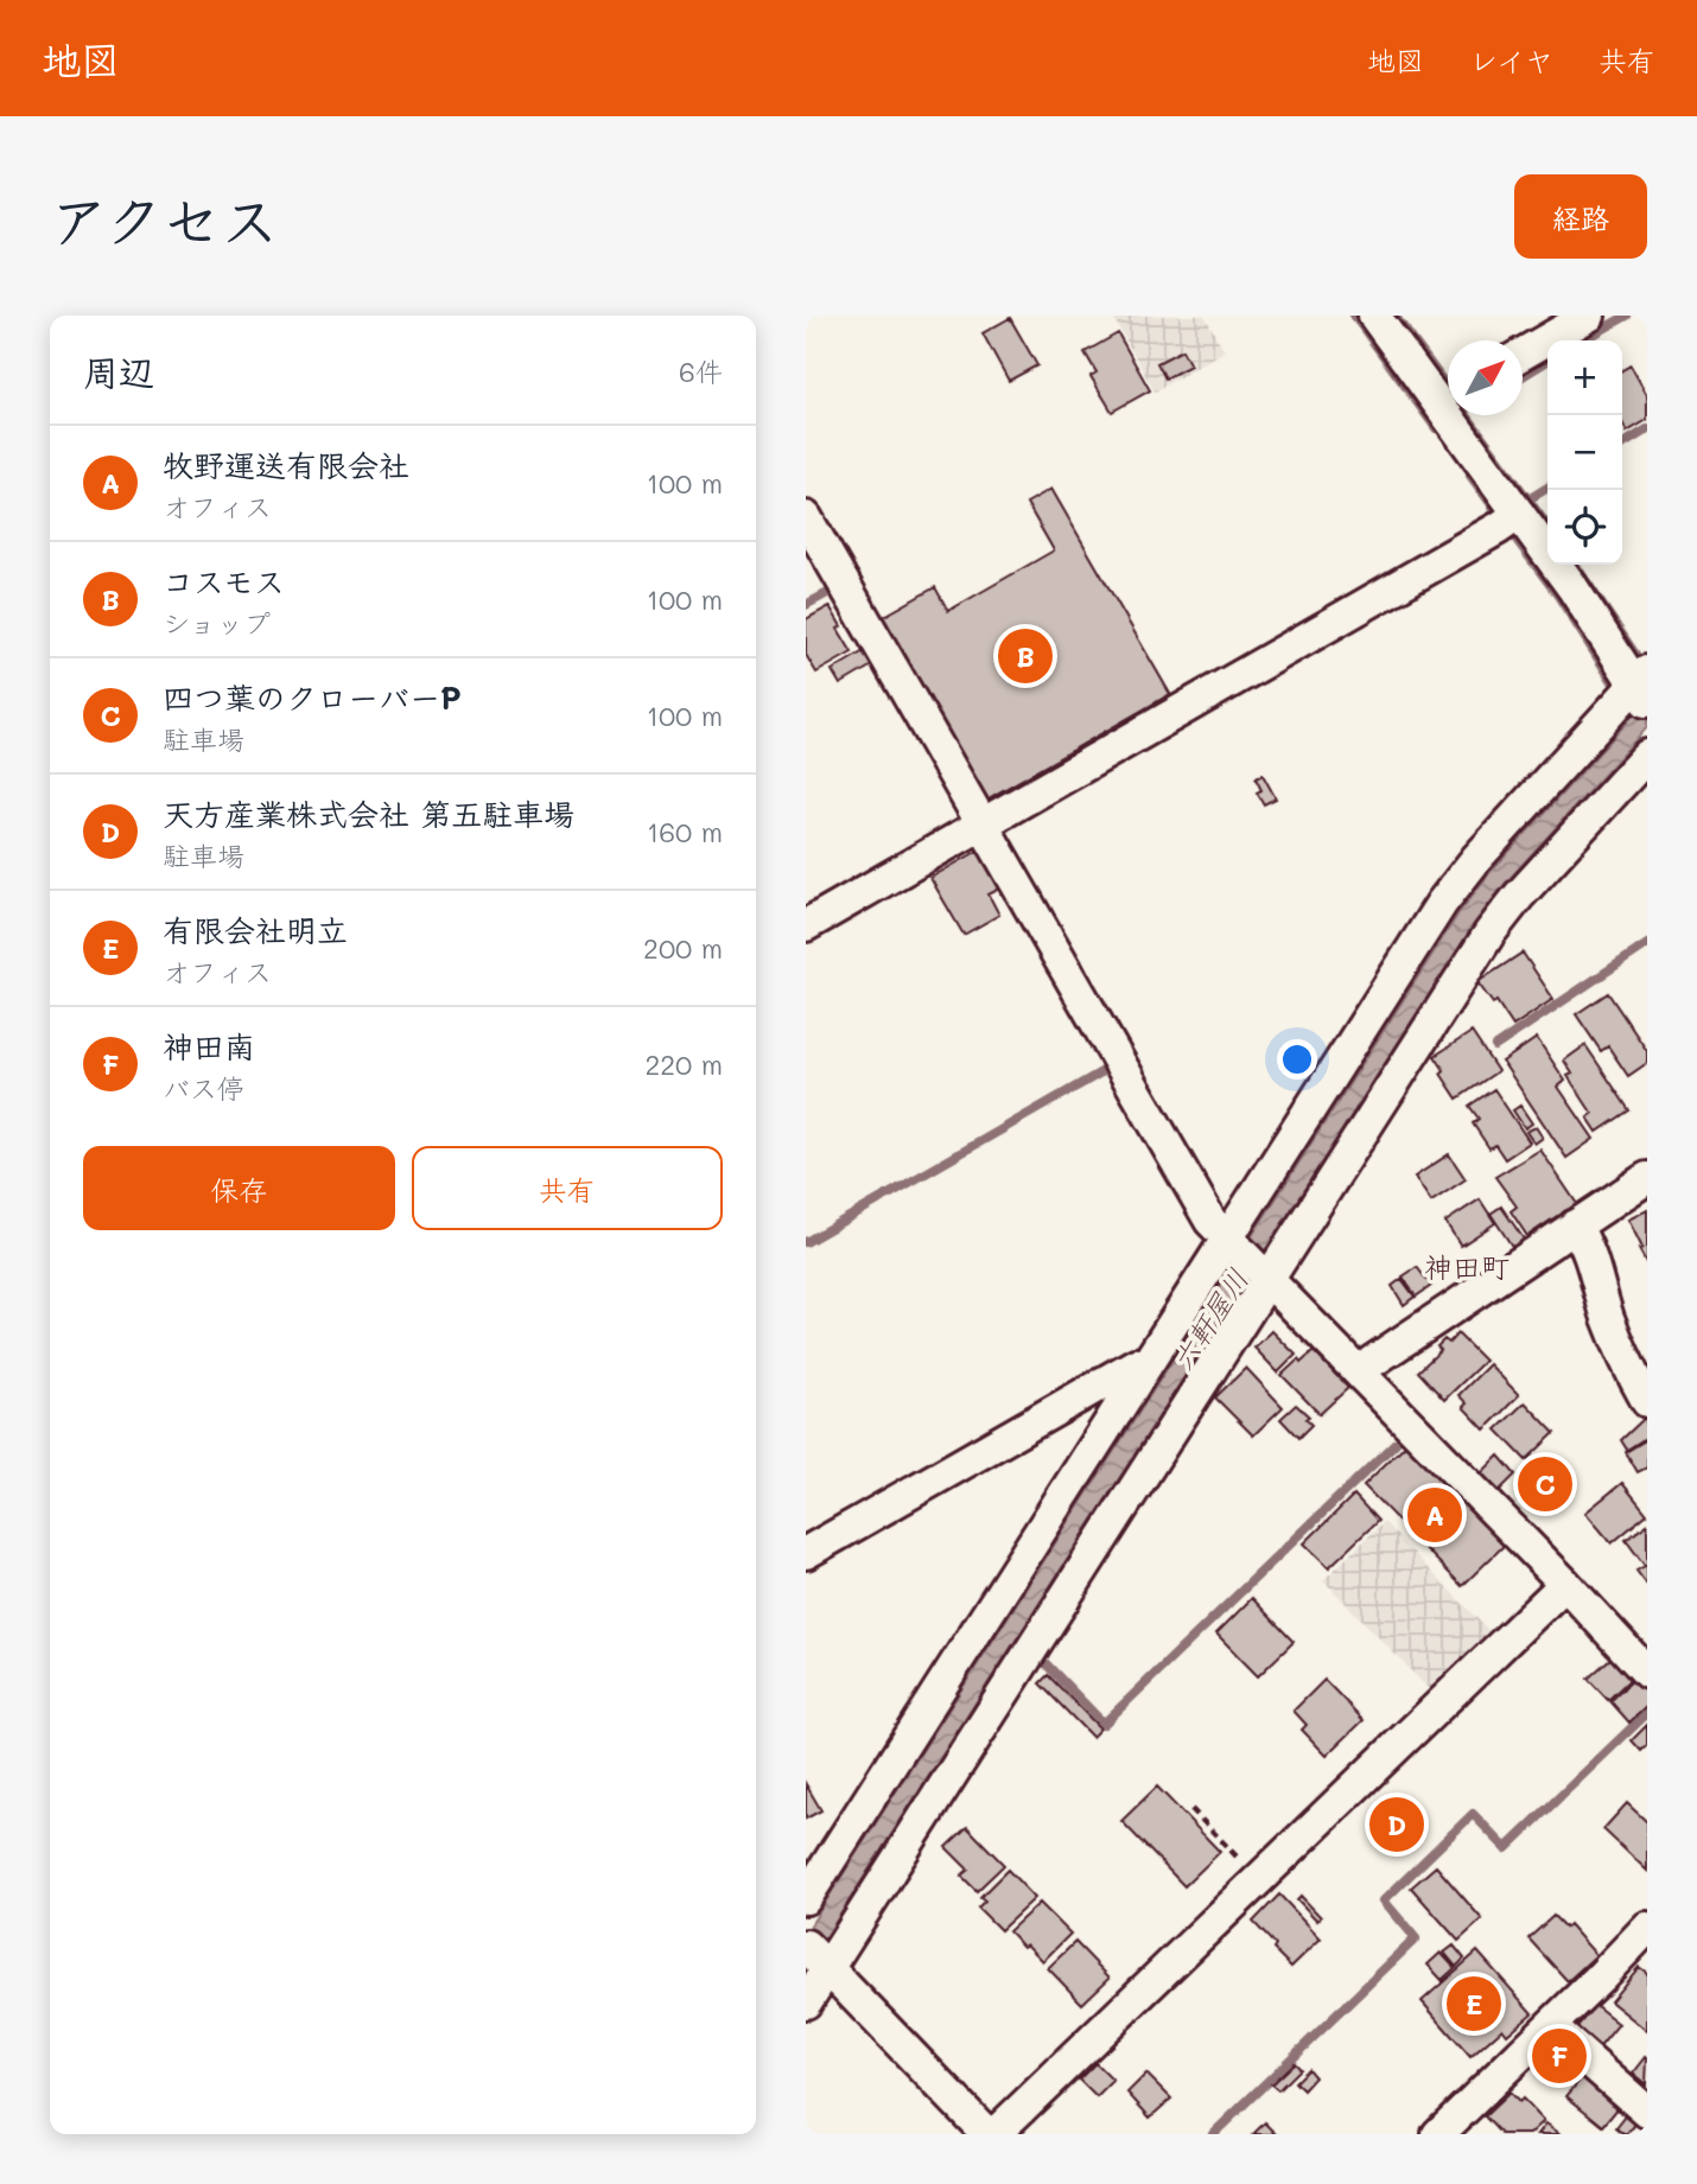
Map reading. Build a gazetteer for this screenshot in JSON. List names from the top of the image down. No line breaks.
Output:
{"districts":["神田町"],"water":["六軒屋川"],"north":"top right","page":{"header":"地図","nav":["地図","レイヤ","共有"],"title":"アクセス","buttons":["経路",["保存","共有"]],"heading":["周辺","6件"],"map_buttons":["+","−"],"list":[{"mark":"A","name":"牧野運送有限会社","note":"オフィス","value":"100 m"},{"mark":"B","name":"コスモス","note":"ショップ","value":"100 m"},{"mark":"C","name":"四つ葉のクローバーP","note":"駐車場","value":"100 m"},{"mark":"D","name":"天方産業株式会社 第五駐車場","note":"駐車場","value":"160 m"},{"mark":"E","name":"有限会社明立","note":"オフィス","value":"200 m"},{"mark":"F","name":"神田南","note":"バス停","value":"220 m"}],"pins":["B","C","A","D","E","F"]}}
